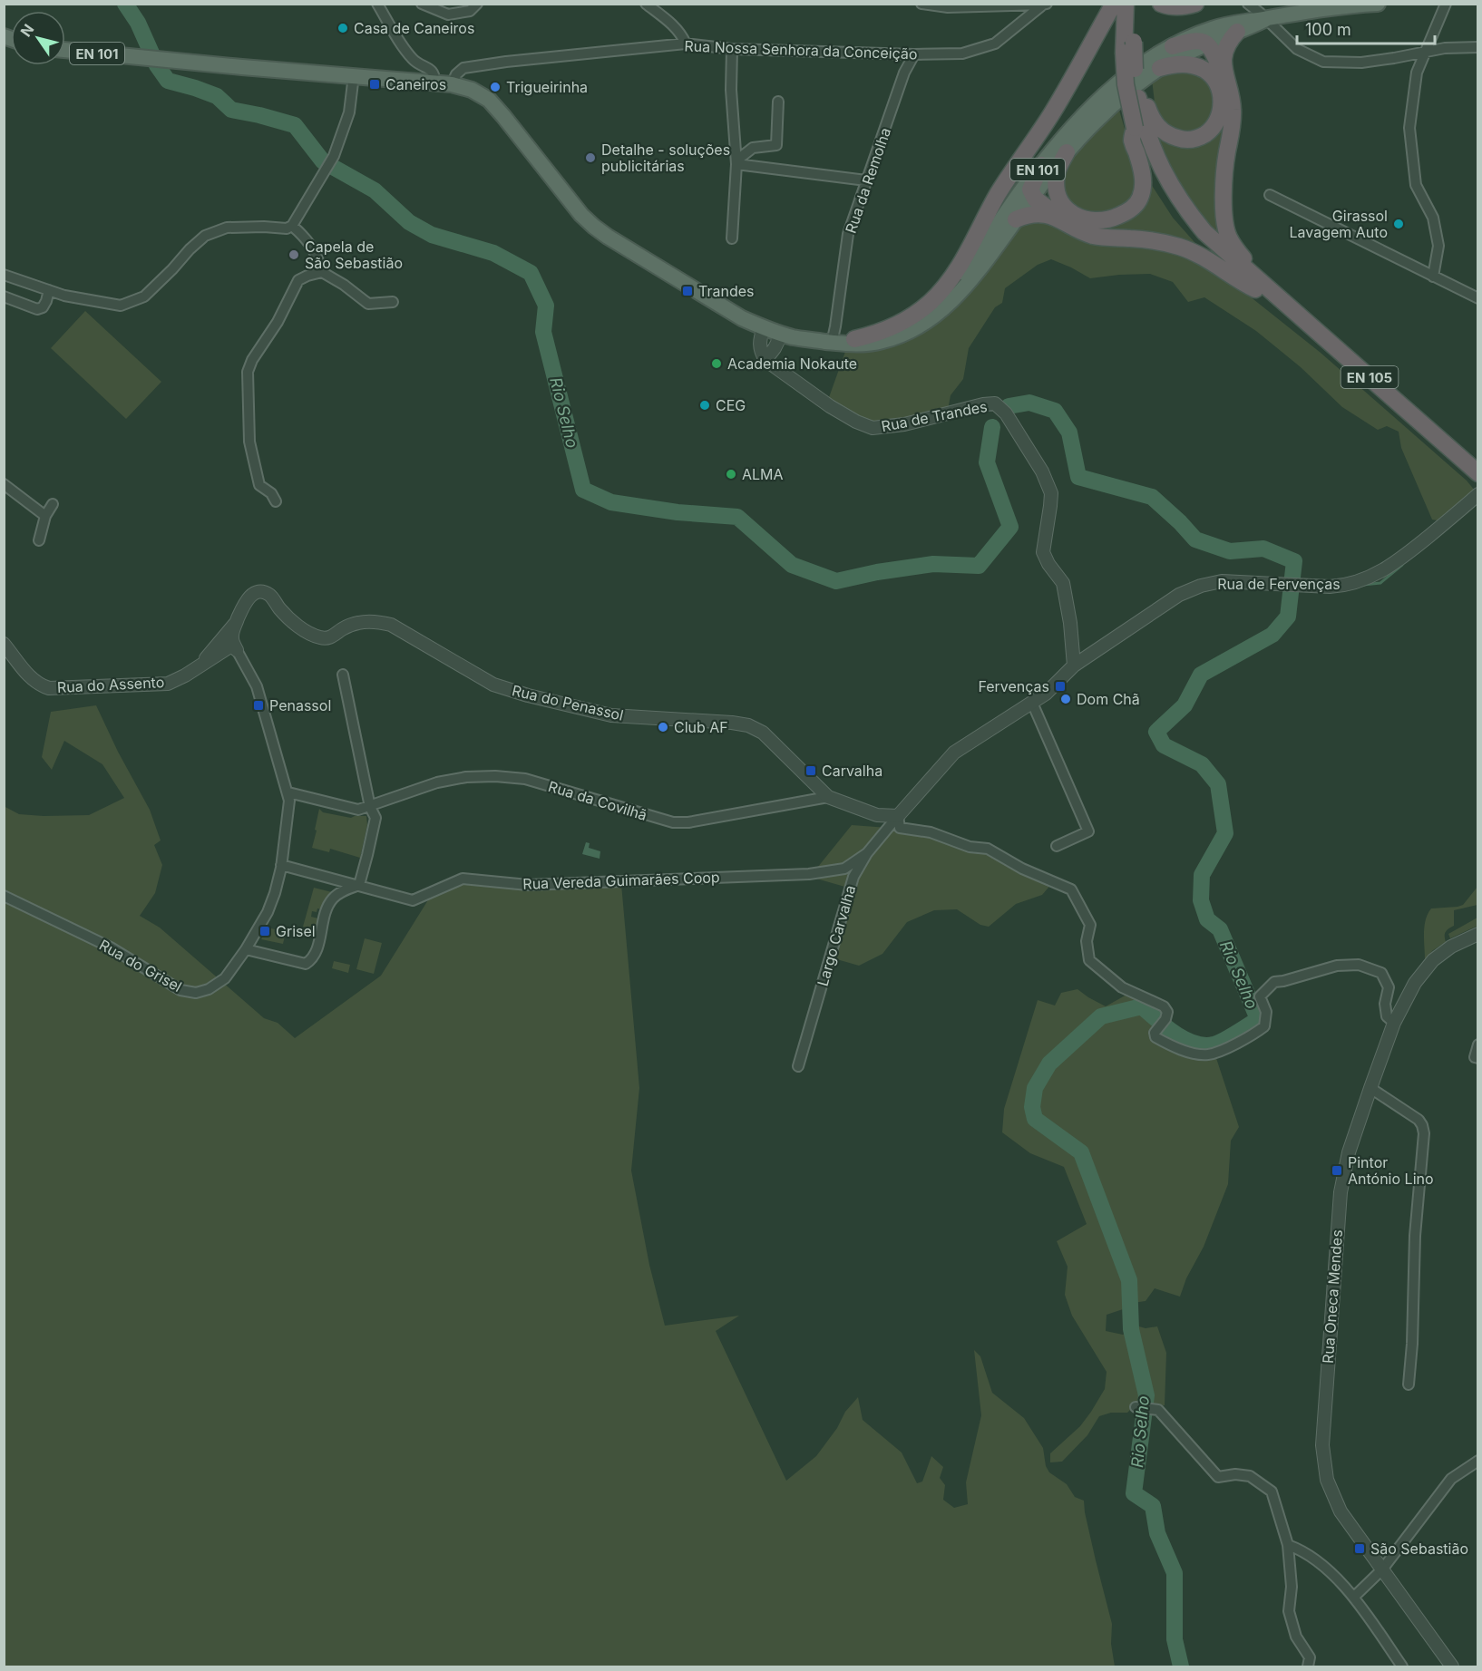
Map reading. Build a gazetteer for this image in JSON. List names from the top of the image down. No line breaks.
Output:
{"streets":{"highway":["EN 105"],"main road":["EN 101"],"street":["Rua Nossa Senhora da Conceição","Rua da Remolha","Rua de Trandes","Rua de Fervenças","Rua do Assento","Rua do Penassol","Rua da Covilhã","Rua Vereda Guimarães Coop","Largo Carvalha","Rua do Grisel","Rua Oneca Mendes"]},"crossings":[["Rua Nossa Senhora da Conceição","EN 101"],["Rua Nossa Senhora da Conceição","Rua da Remolha"],["EN 101","Rua da Remolha"],["EN 105","Rua de Fervenças"],["Rua de Trandes","Rua de Fervenças"],["Rua do Assento","Rua do Penassol"],["Rua do Assento","Rua do Grisel"],["Rua do Penassol","Rua da Covilhã"],["Rua do Penassol","Rua do Grisel"],["Rua Vereda Guimarães Coop","Largo Carvalha"],["Rua Vereda Guimarães Coop","Rua do Grisel"]],"water":["Rio Selho"],"places":{"other":["Casa de Caneiros","Trigueirinha","Detalhe - soluções publicitárias","Girassol Lavagem Auto","Capela de São Sebastião","Academia Nokaute","CEG","ALMA","Dom Chã","Club AF"],"transit":["Caneiros","Trandes","Fervenças","Penassol","Carvalha","Grisel","Pintor António Lino","São Sebastião"]},"scale_bar":"100 m","north":"top left"}
